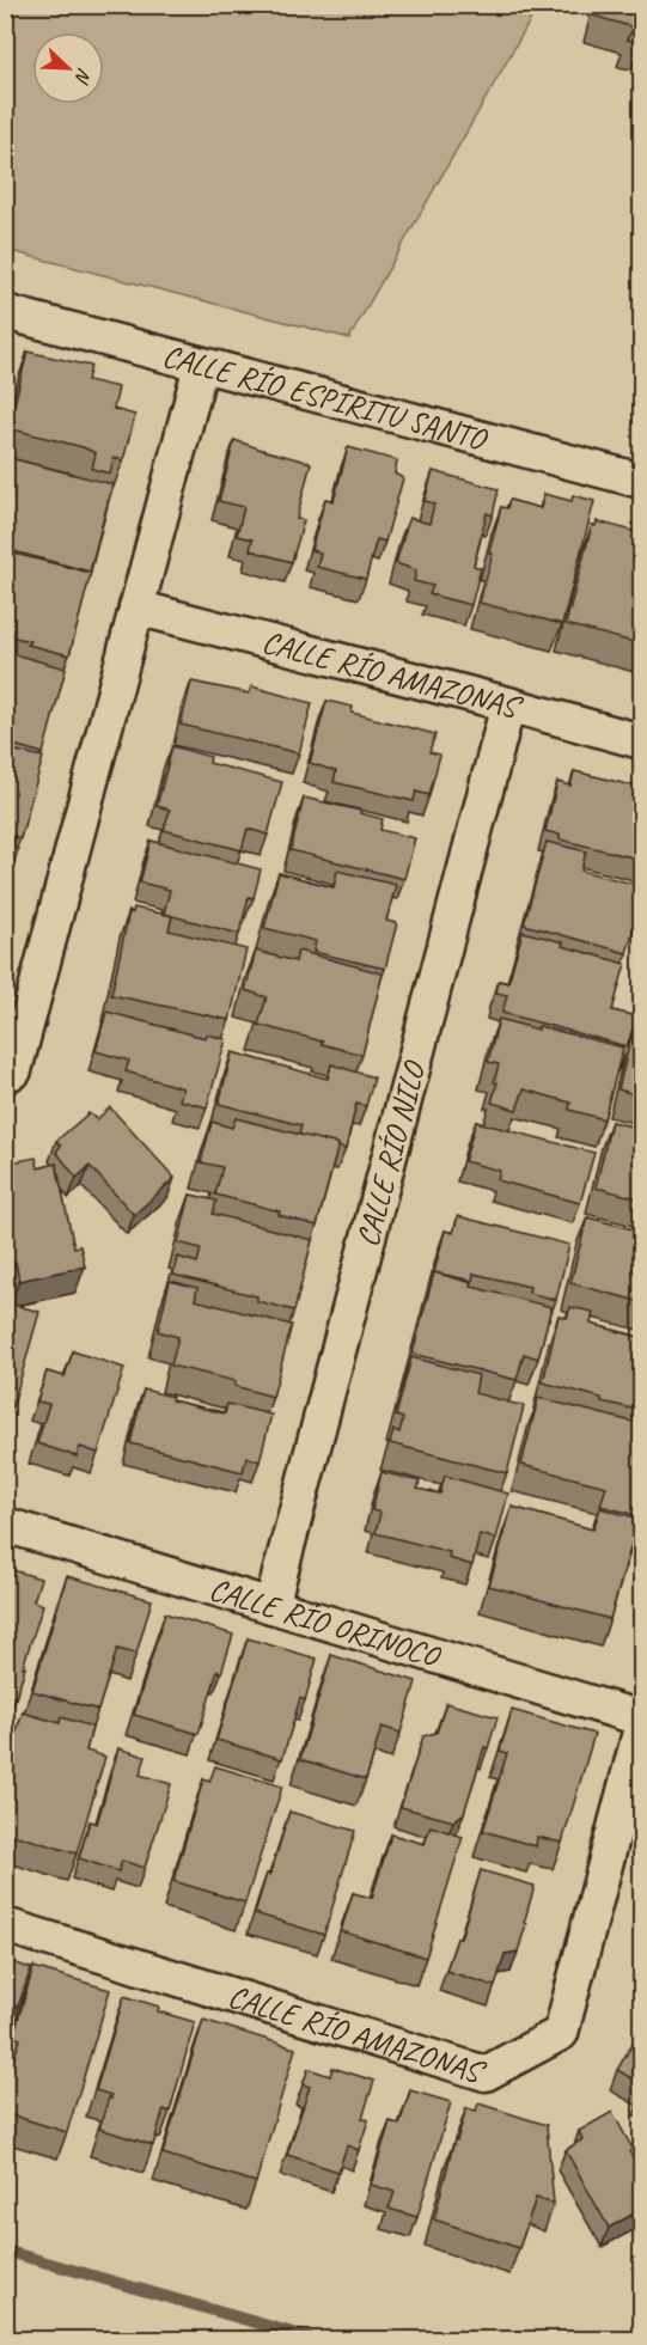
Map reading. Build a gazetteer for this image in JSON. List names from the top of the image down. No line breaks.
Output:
{"streets":{"street":["CALLE RÍO ESPÍRITU SANTO","CALLE RÍO AMAZONAS","CALLE RÍO NILO","CALLE RÍO ORINOCO"]},"crossings":[["CALLE RÍO AMAZONAS","CALLE RÍO NILO"],["CALLE RÍO NILO","CALLE RÍO ORINOCO"]],"north":"bottom right"}
